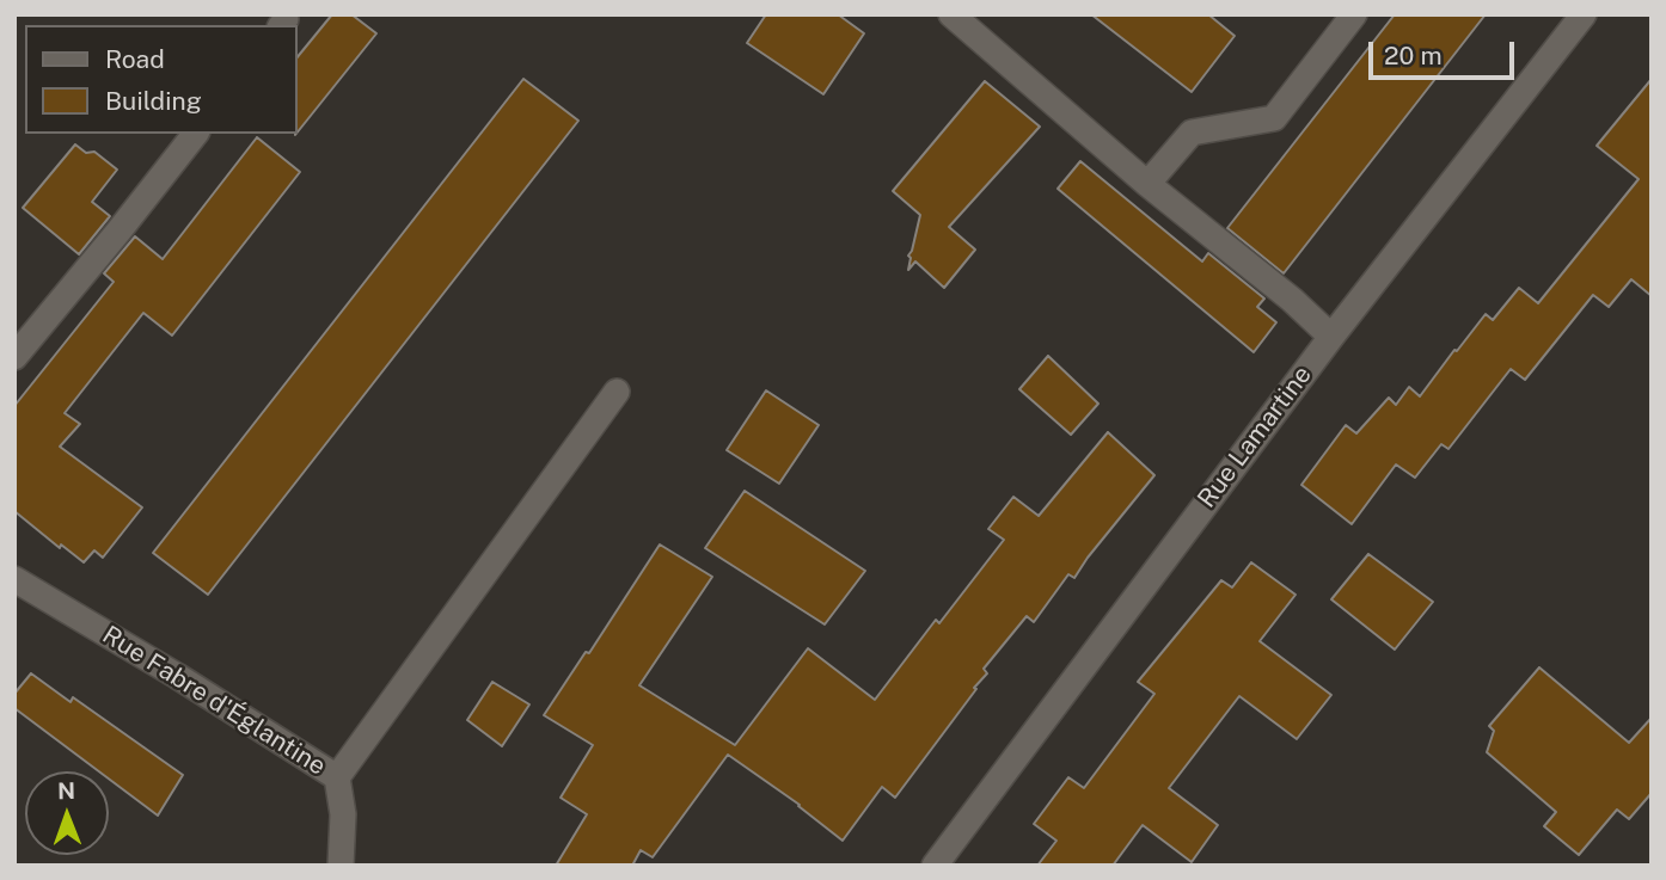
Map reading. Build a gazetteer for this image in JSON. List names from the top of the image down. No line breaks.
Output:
{"streets":{"street":["Rue Lamartine","Rue Fabre d'Églantine"]},"legend":["Road","Building"],"scale_bar":"20 m","north":"top"}
